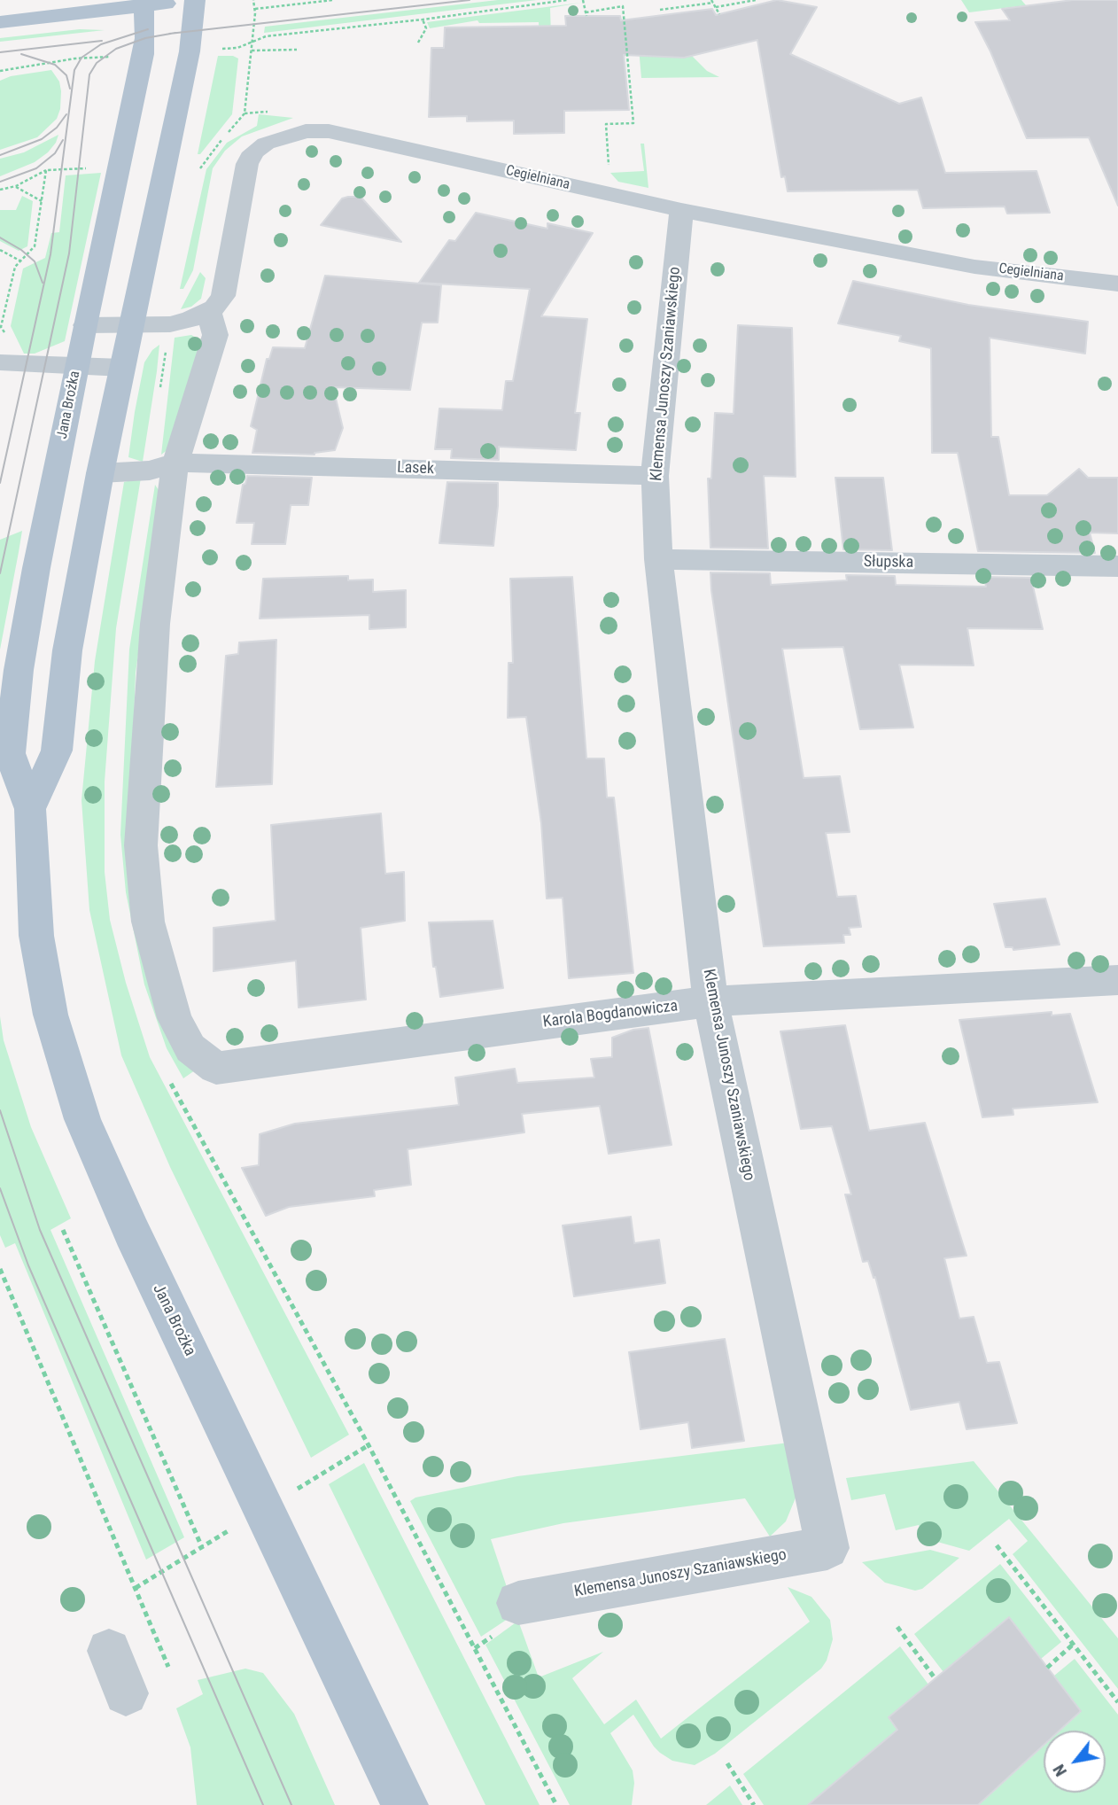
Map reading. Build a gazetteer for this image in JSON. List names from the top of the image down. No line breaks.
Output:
{"streets":{"main road":["Jana Brożka"],"street":["Cegielniana","Klemensa Junoszy Szaniawskiego","Lasek","Słupska","Karola Bogdanowicza"]},"crossings":[["Cegielniana","Klemensa Junoszy Szaniawskiego"],["Klemensa Junoszy Szaniawskiego","Lasek"],["Klemensa Junoszy Szaniawskiego","Słupska"],["Klemensa Junoszy Szaniawskiego","Karola Bogdanowicza"],["Lasek","Karola Bogdanowicza"]],"north":"bottom left"}
